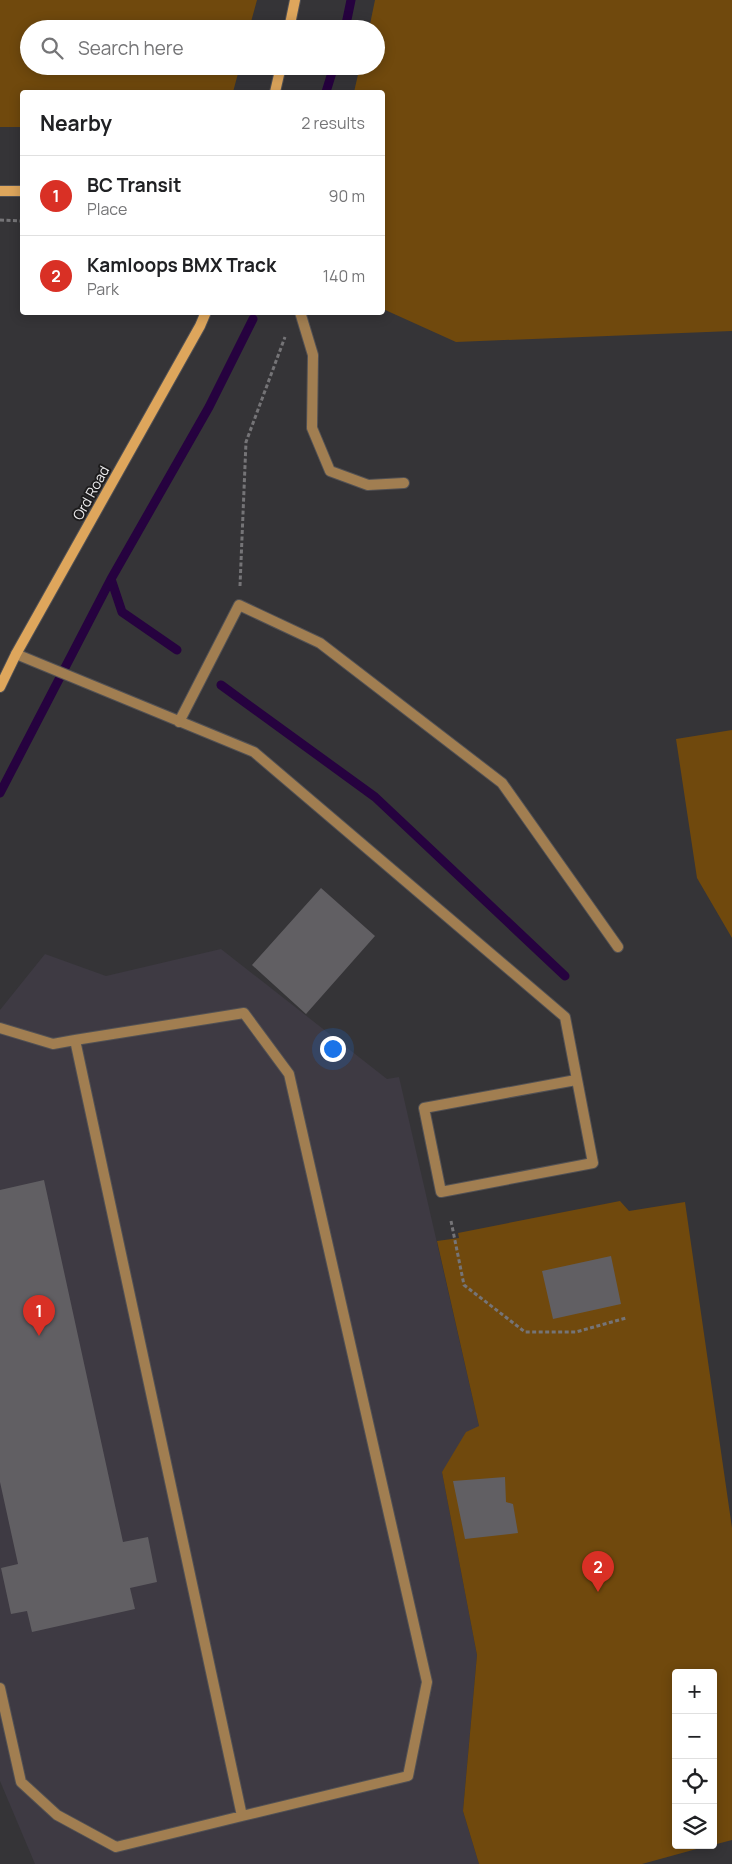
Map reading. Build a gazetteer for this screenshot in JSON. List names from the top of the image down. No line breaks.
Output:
{"streets":{"street":["Ord Road"]},"page":{"search":"Search here","heading":["Nearby","2 results"],"list":[{"mark":"1","name":"BC Transit","note":"Place","value":"90 m"},{"mark":"2","name":"Kamloops BMX Track","note":"Park","value":"140 m"}],"pins":["1","2"],"map_buttons":["+","−"]}}
